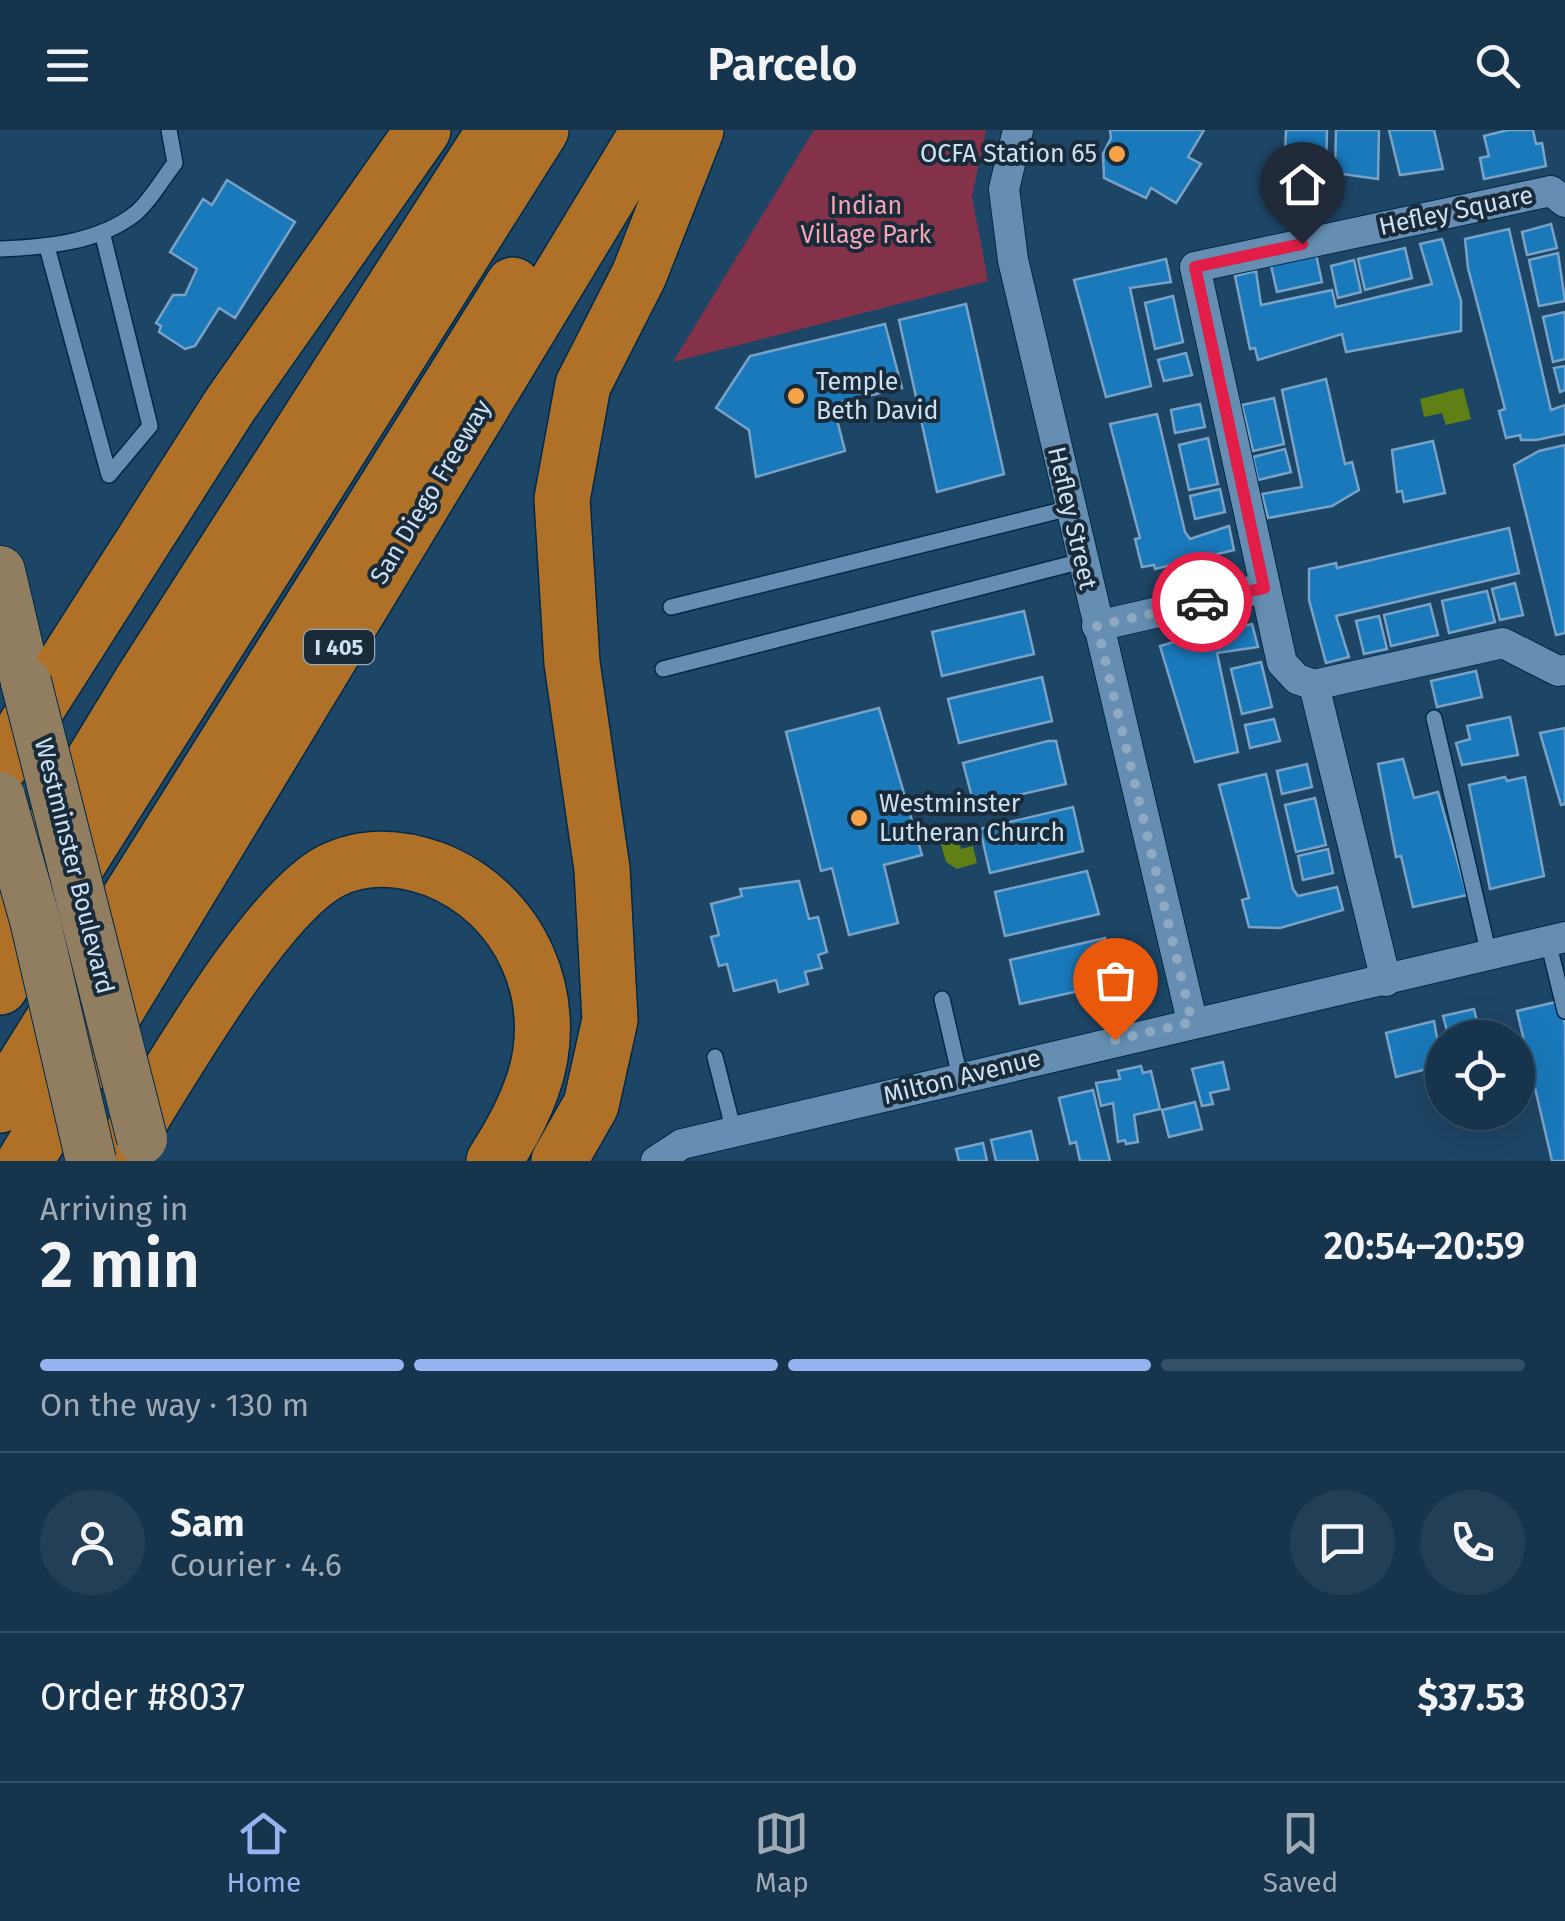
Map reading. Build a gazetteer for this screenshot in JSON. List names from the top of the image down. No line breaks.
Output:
{"streets":{"highway":["San Diego Freeway","I 405"],"main road":["Westminster Boulevard"],"street":["Hefley Square","Hefley Street","Milton Avenue"]},"crossings":[["Hefley Street","Milton Avenue"]],"parks":["Indian Village Park"],"places":["OCFA Station 65","Temple Beth David","Westminster Lutheran Church"],"page":{"header":"Parcelo","heading":["2 min","Arriving in","20:54–20:59"],"panel":["Sam","Courier · 4.6","Order #8037","$37.53"],"bar":"On the way · 130 m","tabs":["Home","Map","Saved"]}}
